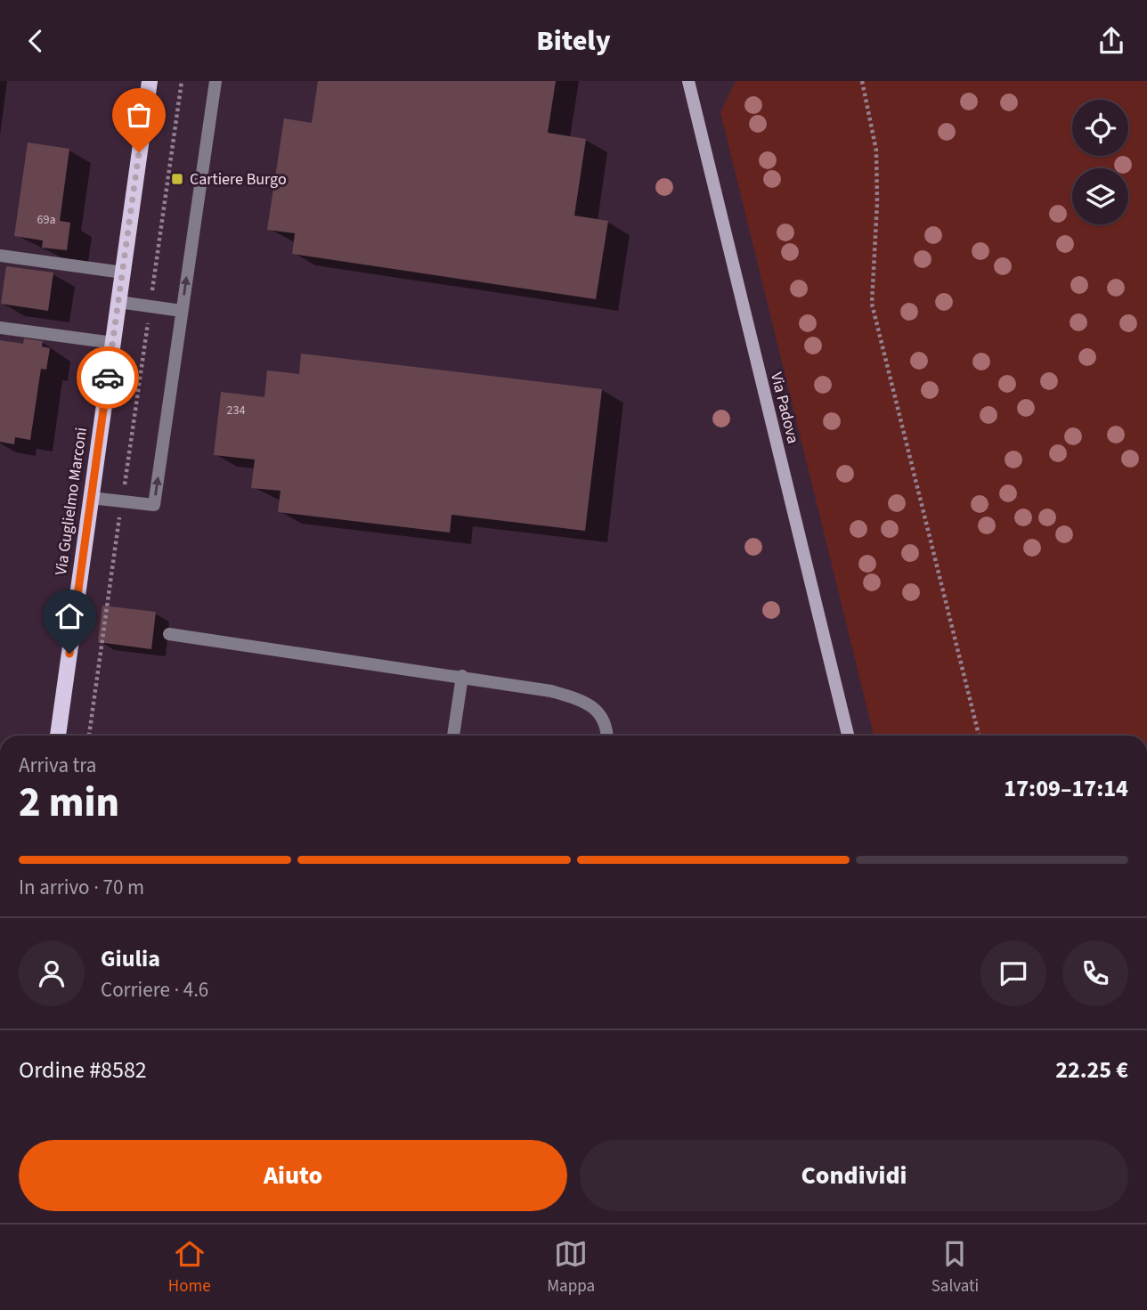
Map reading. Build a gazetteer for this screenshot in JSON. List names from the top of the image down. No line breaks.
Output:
{"streets":{"main road":["Via Padova","Via Guglielmo Marconi"]},"places":{"transit":["Cartiere Burgo"]},"house_numbers":["69a","234"],"page":{"header":"Bitely","heading":["2 min","Arriva tra","17:09–17:14"],"panel":["Giulia","Corriere · 4.6","Ordine #8582","22.25 €"],"bar":"In arrivo · 70 m","buttons":["Aiuto","Condividi"],"tabs":["Home","Mappa","Salvati"]}}
